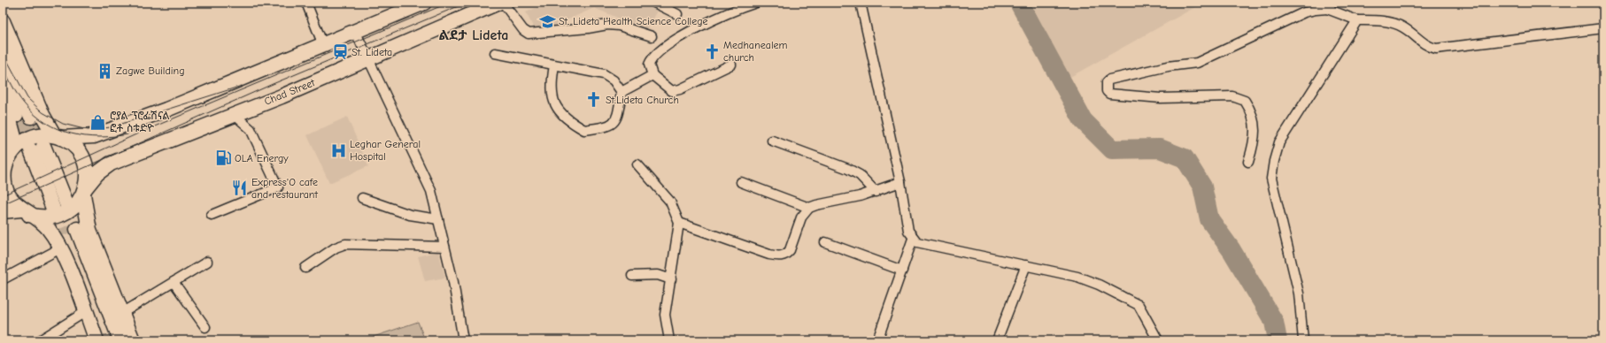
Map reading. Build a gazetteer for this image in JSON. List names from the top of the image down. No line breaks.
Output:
{"streets":{"main road":["Chad Street"]},"districts":["ልደታ Lideta"],"places":{"school or university":["St. Lideta Health Science College"],"church":["Medhanealem church","St.Lideta Church"],"station":["St. Lideta"],"building":["Zagwe Building"],"shop":["ሮያል ፕሮፌሽናል ፎቶ ስቱድዮ"],"hospital":["Leghar General Hospital"],"fuel station":["OLA Energy"],"restaurant":["Express'O cafe and restaurant"]}}
